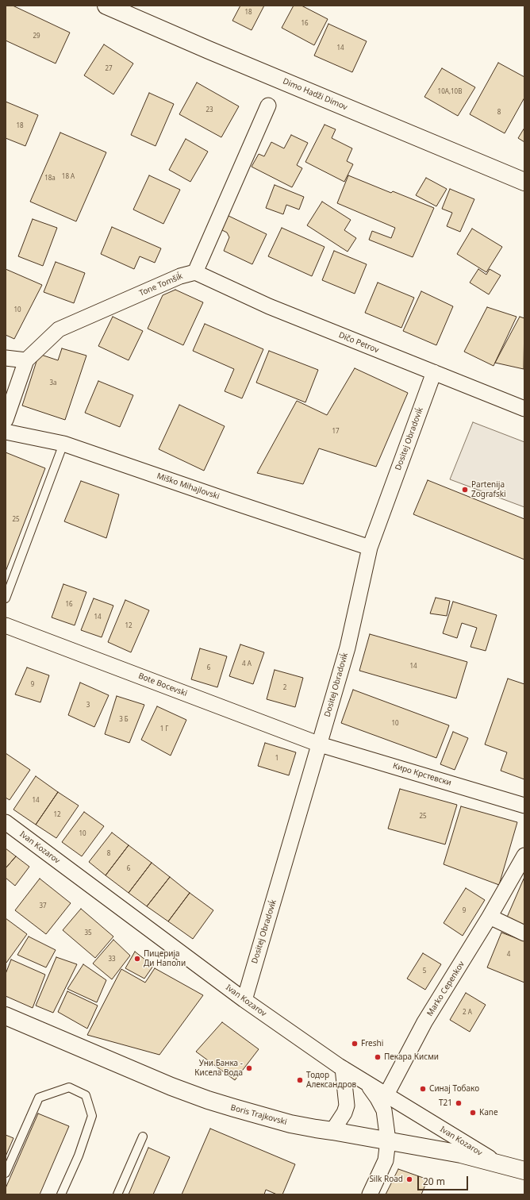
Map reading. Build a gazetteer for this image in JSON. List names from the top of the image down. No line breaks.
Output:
{"streets":{"street":["Dimo Hadži Dimov","Tone Tomšiḱ","Dičo Petrov","Dositej Obradoviḱ","Miško Mihajlovski","Bote Bocevski","Киро Крстевски","Ivan Kozarov","Marko Cepenkov","Boris Trajkovski"]},"crossings":[["Tone Tomšiḱ","Dičo Petrov"],["Dičo Petrov","Dositej Obradoviḱ"],["Dositej Obradoviḱ","Miško Mihajlovski"],["Dositej Obradoviḱ","Bote Bocevski"],["Dositej Obradoviḱ","Киро Крстевски"],["Dositej Obradoviḱ","Ivan Kozarov"],["Bote Bocevski","Киро Крстевски"],["Ivan Kozarov","Marko Cepenkov"],["Ivan Kozarov","Boris Trajkovski"]],"places":["Partenija Zografski","Пицерија Ди Наполи","Freshi","Пекара Кисми","Уни Банка - Кисела Вода","Тодор Александров","Синај Тобако","T21","Kane","Silk Road"],"house_numbers":["18","16","29","14","27","10А,10В","23","8","18","18 А","18a","10","3a","17","25","16","14","12","4 А","14","6","9","2","3","3 Б","10","1 Г","1","14","12","25","10","8","6","37","9","35","4","33","5","2 А"],"scale_bar":"20 m"}
